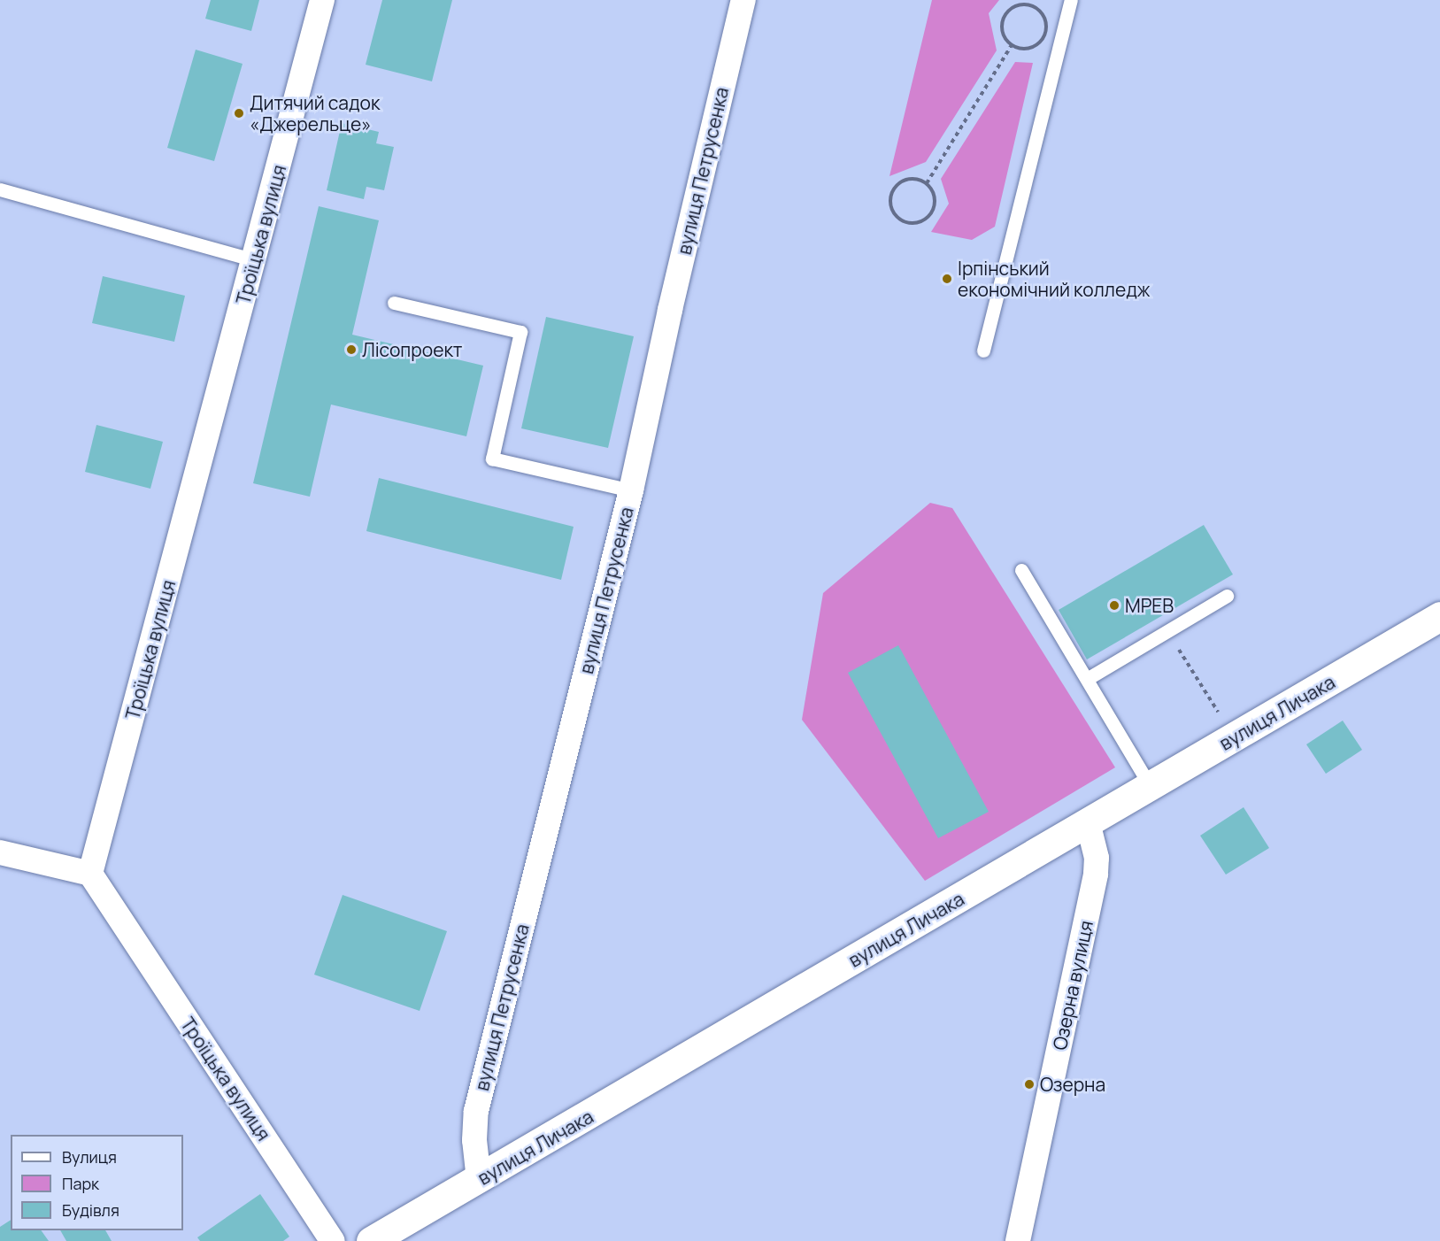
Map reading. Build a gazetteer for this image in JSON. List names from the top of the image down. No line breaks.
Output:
{"streets":{"main road":["вулиця Личака"],"street":["вулиця Петрусенка","Троїцька вулиця","Озерна вулиця"]},"crossings":[["вулиця Петрусенка","вулиця Личака"],["вулиця Личака","Озерна вулиця"]],"places":["Дитячий садок «Джерельце»","Ірпінський економічний колледж","Лісопроект","МРЕВ","Озерна"],"legend":["Вулиця","Парк","Будівля"]}
